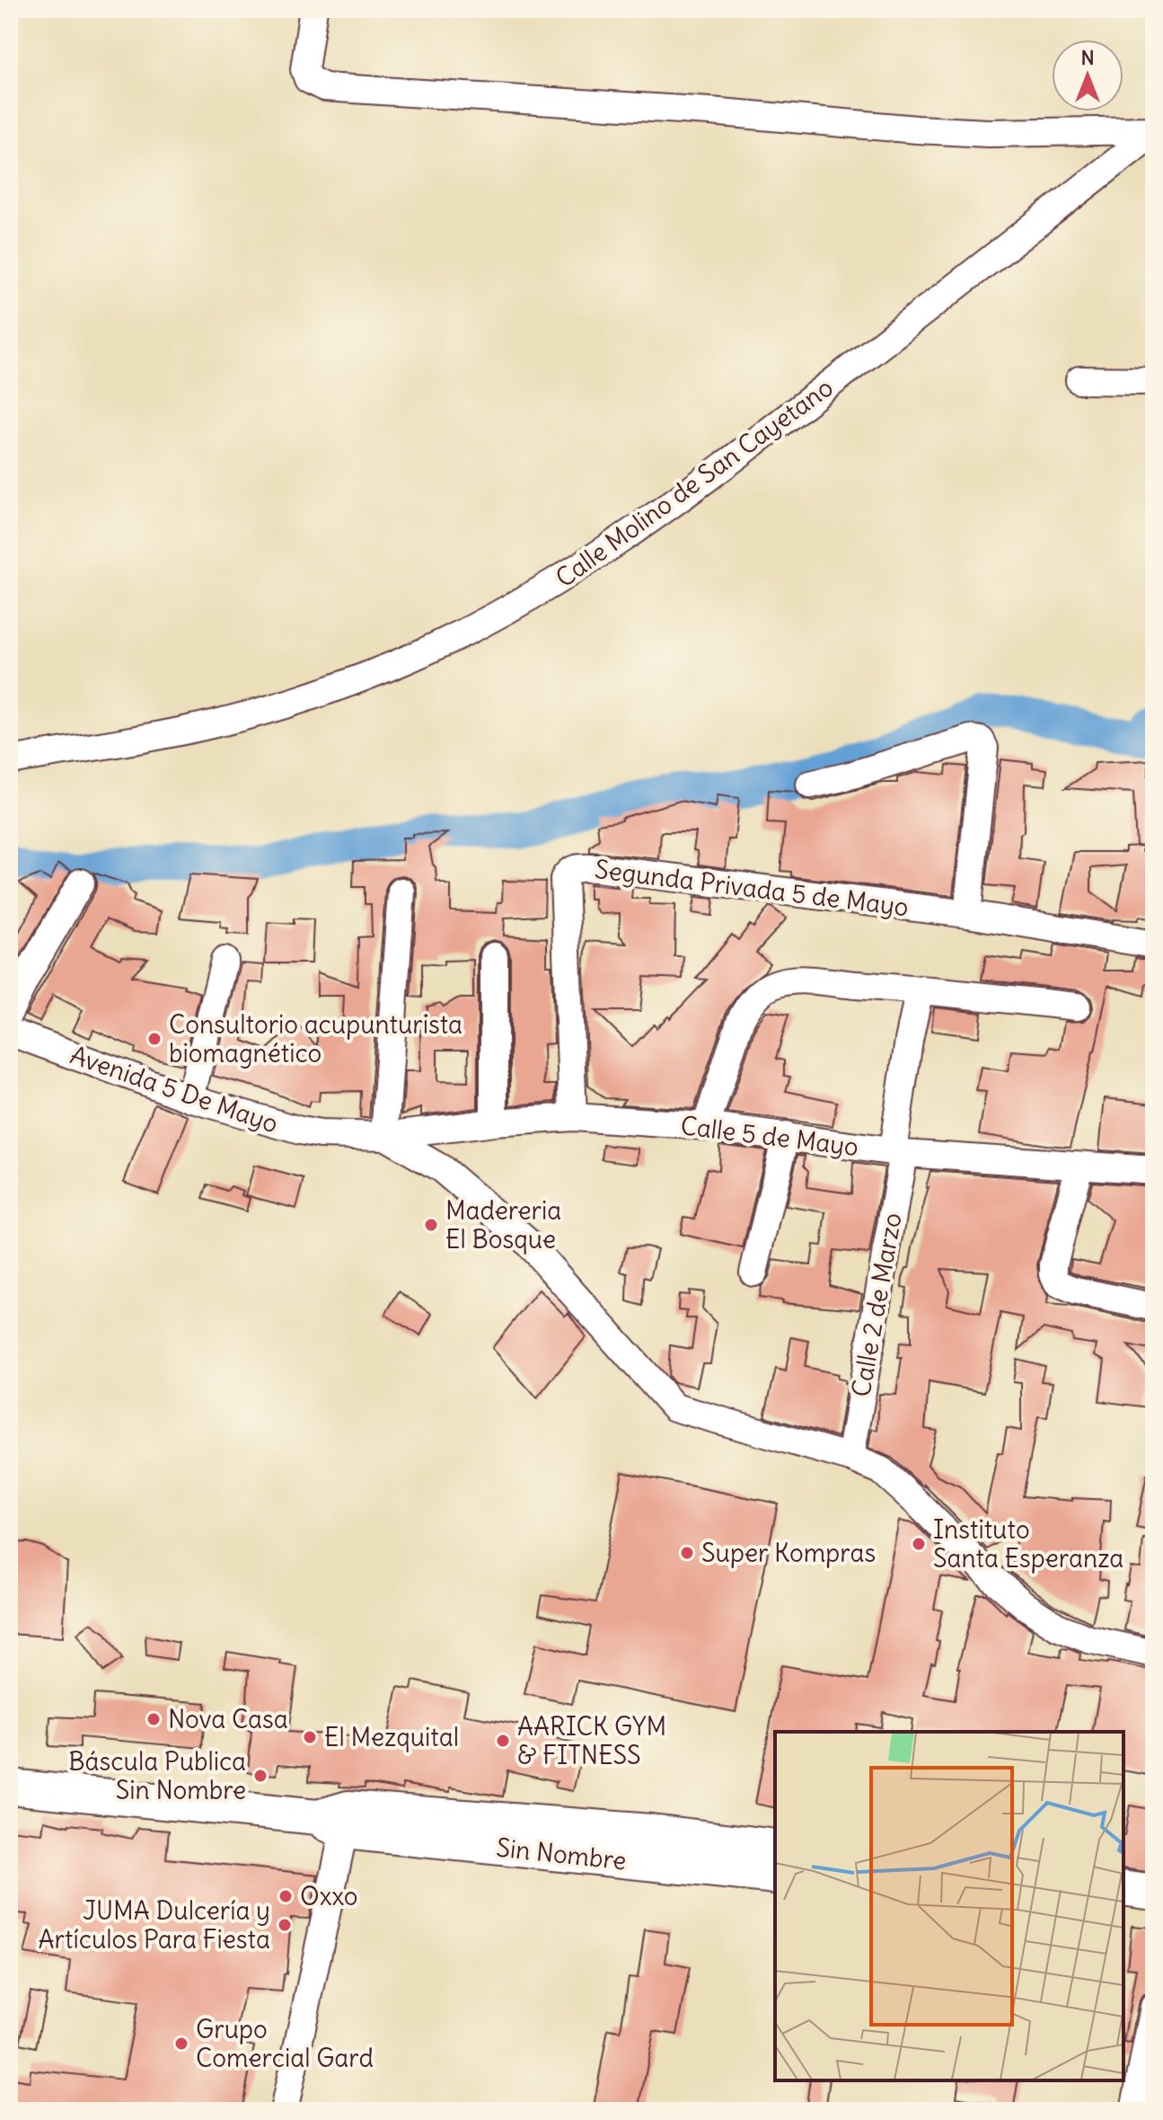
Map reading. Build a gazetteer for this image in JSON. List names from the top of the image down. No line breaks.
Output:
{"streets":{"main road":["Sin Nombre"],"street":["Calle Molino de San Cayetano","Segunda Privada 5 de Mayo","Avenida 5 De Mayo","Calle 5 de Mayo","Calle 2 de Marzo"]},"crossings":[["Segunda Privada 5 de Mayo","Calle 5 de Mayo"],["Avenida 5 De Mayo","Calle 5 de Mayo"],["Calle 5 de Mayo","Calle 2 de Marzo"]],"places":["Consultorio acupunturista biomagnético","Madereria El Bosque","Instituto Santa Esperanza","Super Kompras","Nova Casa","El Mezquital","AARICK GYM & FITNESS","Báscula Publica Sin Nombre","Oxxo","JUMA Dulcería y Artículos Para Fiesta","Grupo Comercial Gard"],"north":"top"}
